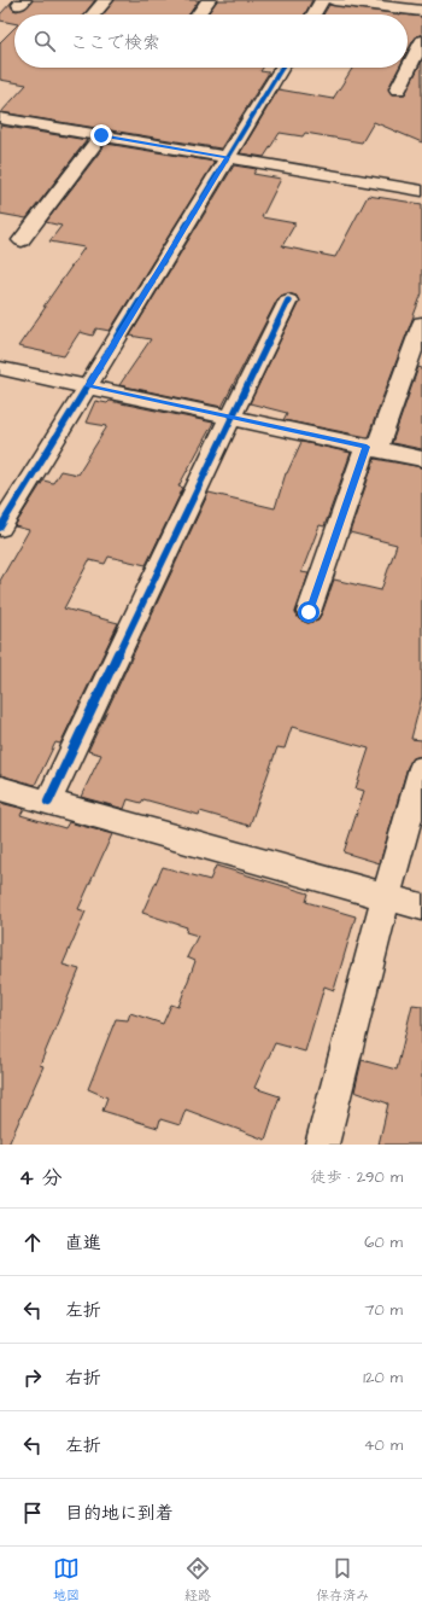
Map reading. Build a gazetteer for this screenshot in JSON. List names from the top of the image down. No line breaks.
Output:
{"page":{"search":"ここで検索","heading":["4 分","徒歩 · 290 m"],"list":[["直進","60 m"],["左折","70 m"],["右折","120 m"],["左折","40 m"],"目的地に到着"],"nav":["地図","経路","保存済み"]}}
